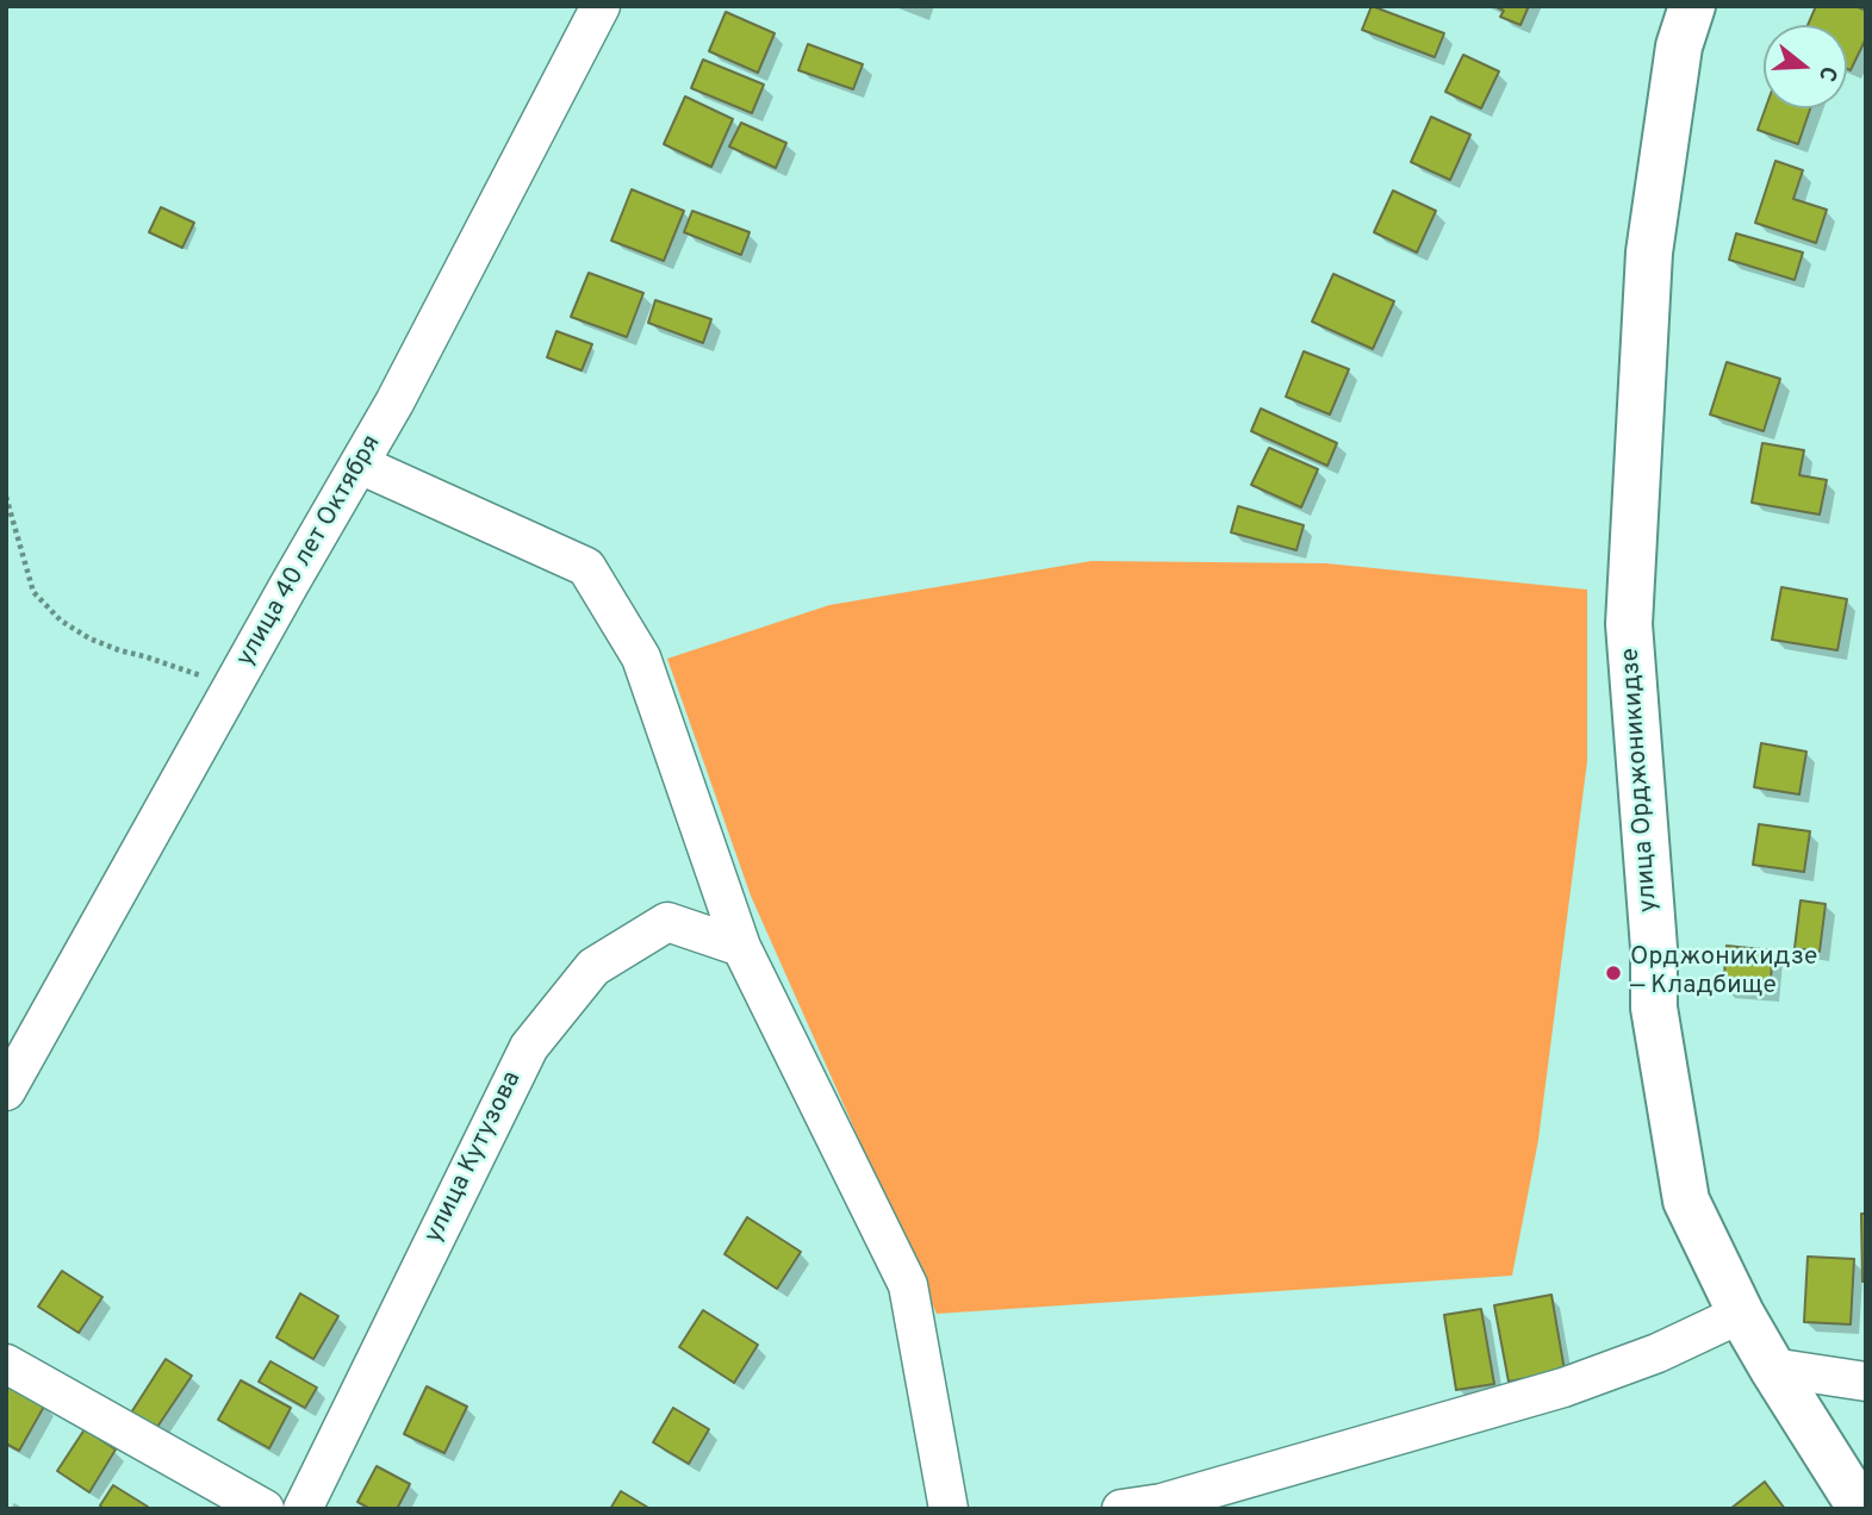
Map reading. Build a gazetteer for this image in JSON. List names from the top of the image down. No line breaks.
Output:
{"streets":{"main road":["улица Орджоникидзе"],"street":["улица 40 лет Октября","улица Кутузова"]},"places":["Орджоникидзе — Кладбище"],"north":"right"}
